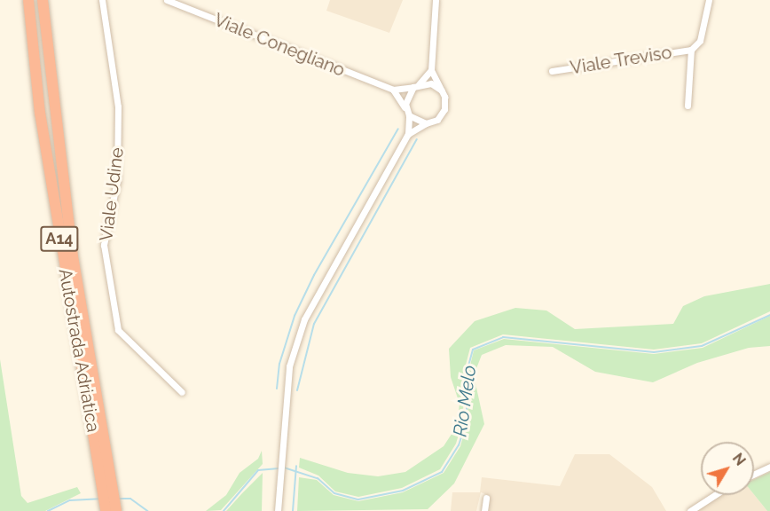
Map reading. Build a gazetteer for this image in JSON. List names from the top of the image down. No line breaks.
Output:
{"streets":{"highway":["A14","Autostrada Adriatica"],"street":["Viale Conegliano","Viale Treviso","Viale Udine"]},"water":["Rio Melo"],"north":"top right"}
